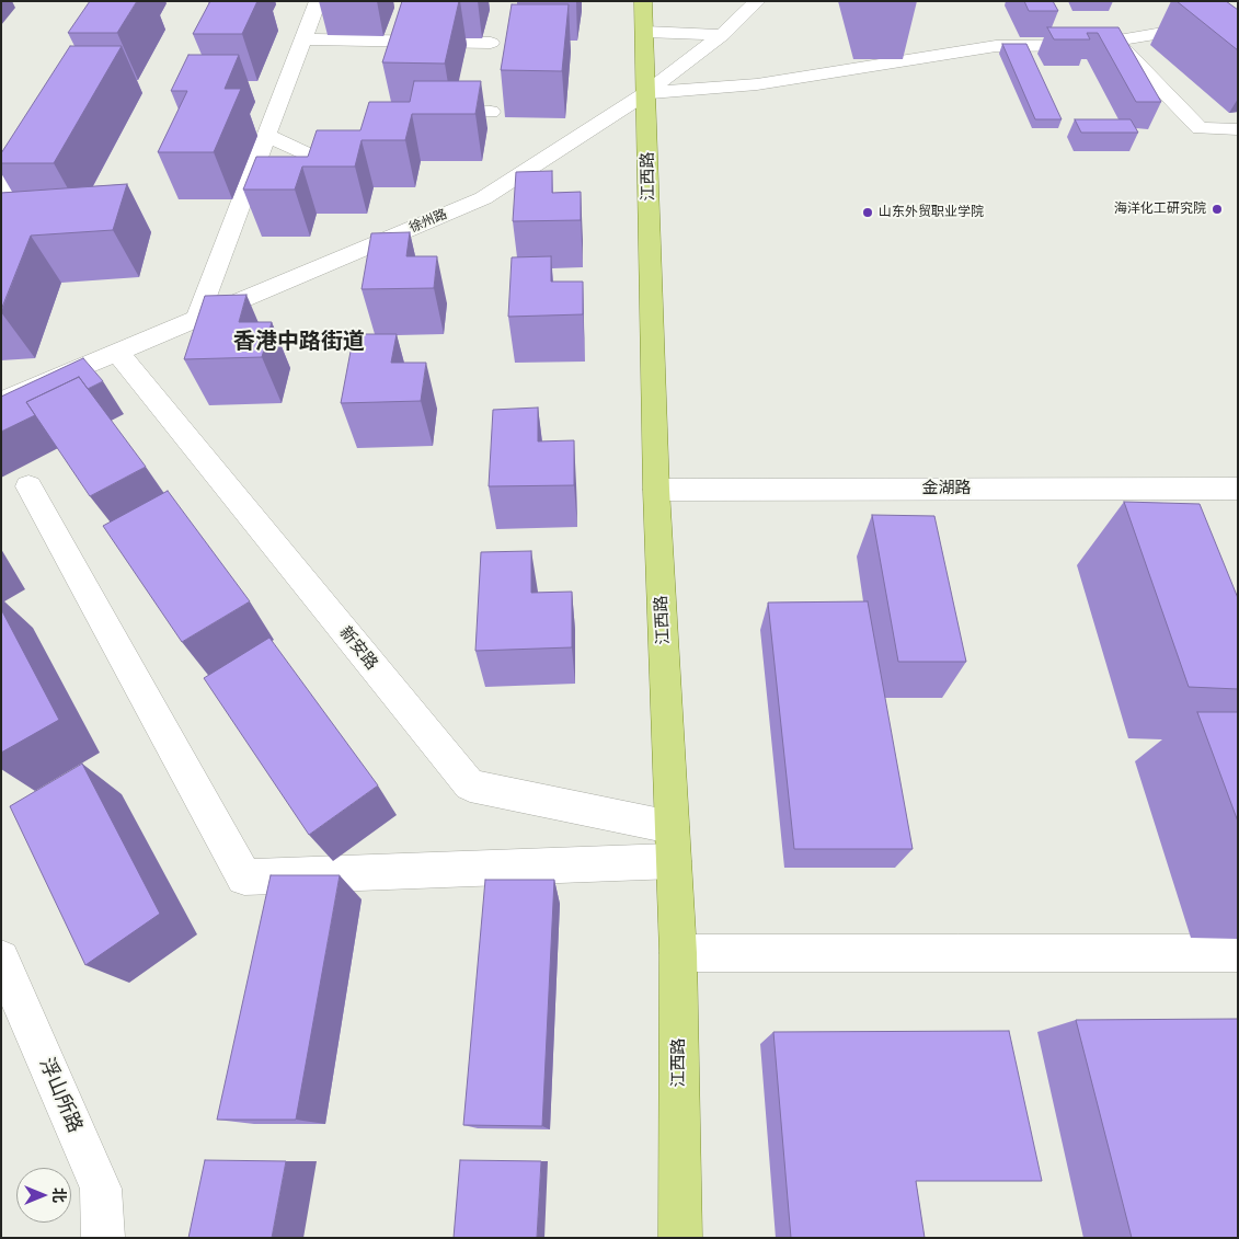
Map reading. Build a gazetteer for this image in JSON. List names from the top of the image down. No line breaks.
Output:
{"streets":{"main road":["江西路"],"street":["徐州路","金湖路","新安路","浮山所路"]},"crossings":[["江西路","徐州路"],["江西路","金湖路"],["江西路","新安路"],["徐州路","新安路"]],"districts":["香港中路街道"],"places":["海洋化工研究院","山东外贸职业学院"],"north":"right"}
